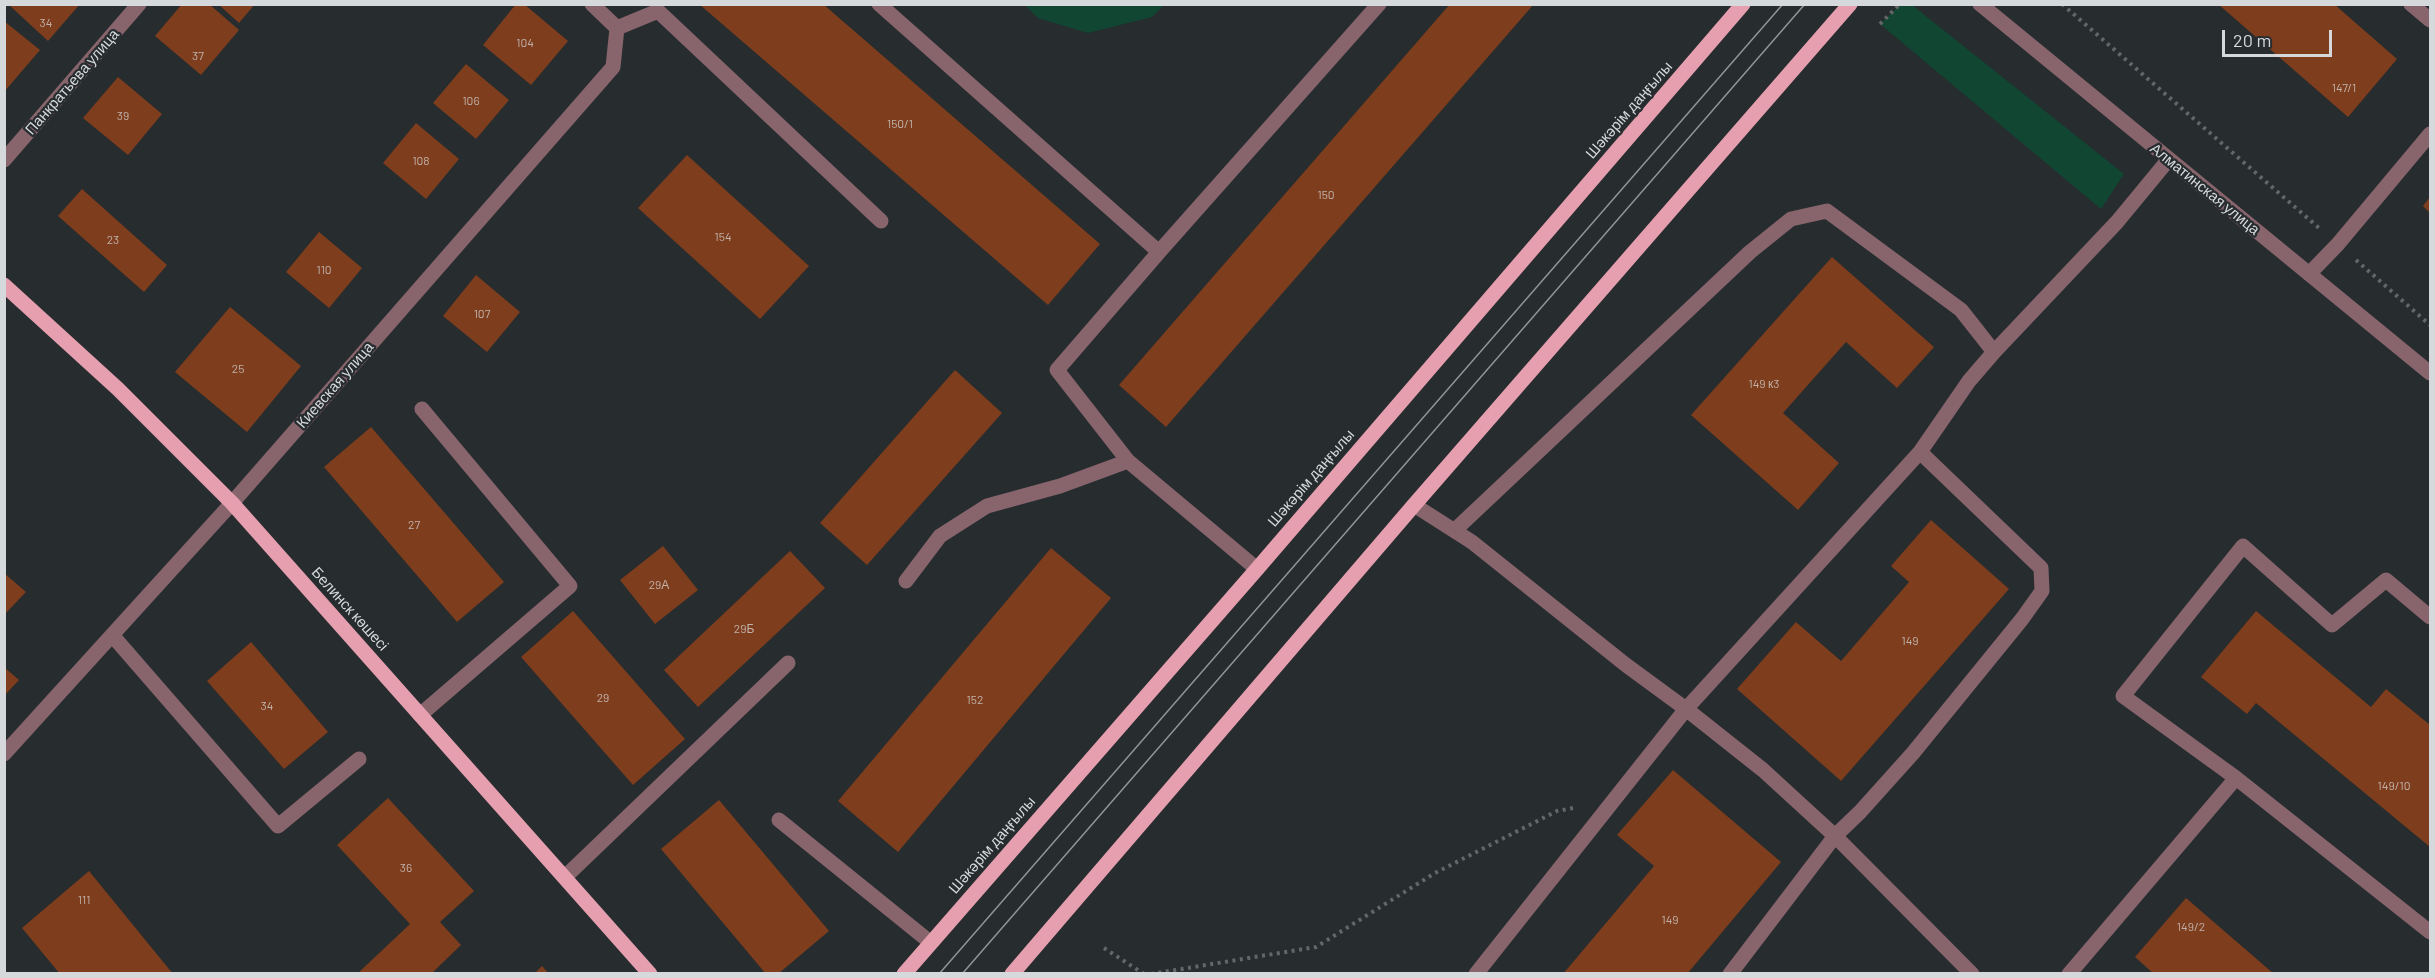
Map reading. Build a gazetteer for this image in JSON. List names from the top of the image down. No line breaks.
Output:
{"streets":{"main road":["Шәкәрім даңғылы","Белинск көшесі"],"street":["Панкратьева улица","Алматинская улица","Киевская улица"]},"crossings":[["Киевская улица","Белинск көшесі"]],"house_numbers":["34","104","37","147/1","106","39","150/1","108","150","154","23","110","107","25","149 к3","27","29А","29Б","149","29","152","34","149/10","36","111","149","149/2"],"scale_bar":"20 m"}
